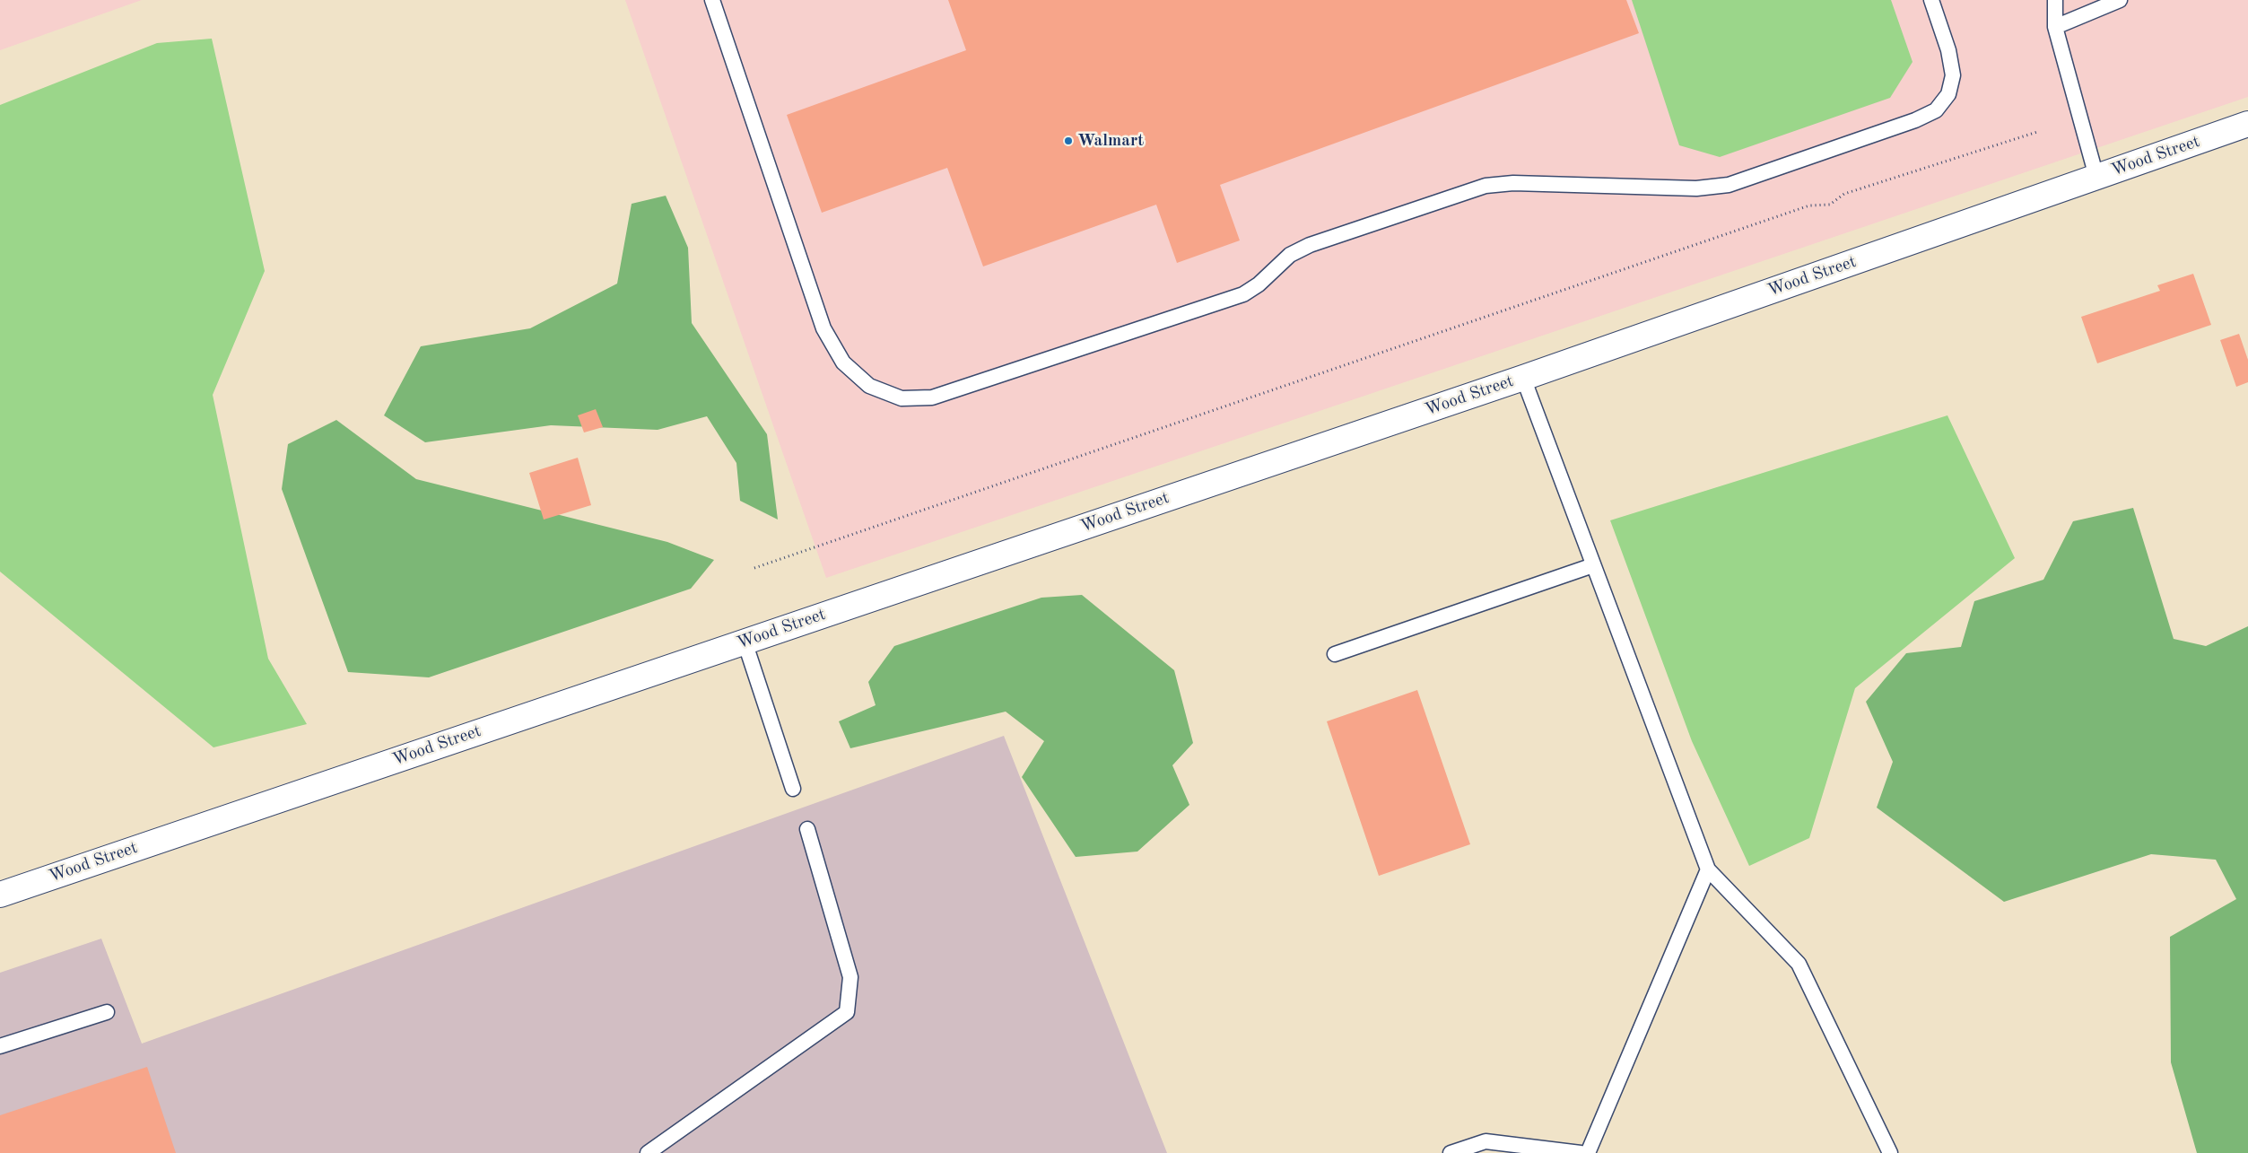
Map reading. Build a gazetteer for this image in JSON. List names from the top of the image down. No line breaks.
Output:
{"streets":{"street":["Wood Street"]},"places":["Walmart"]}
